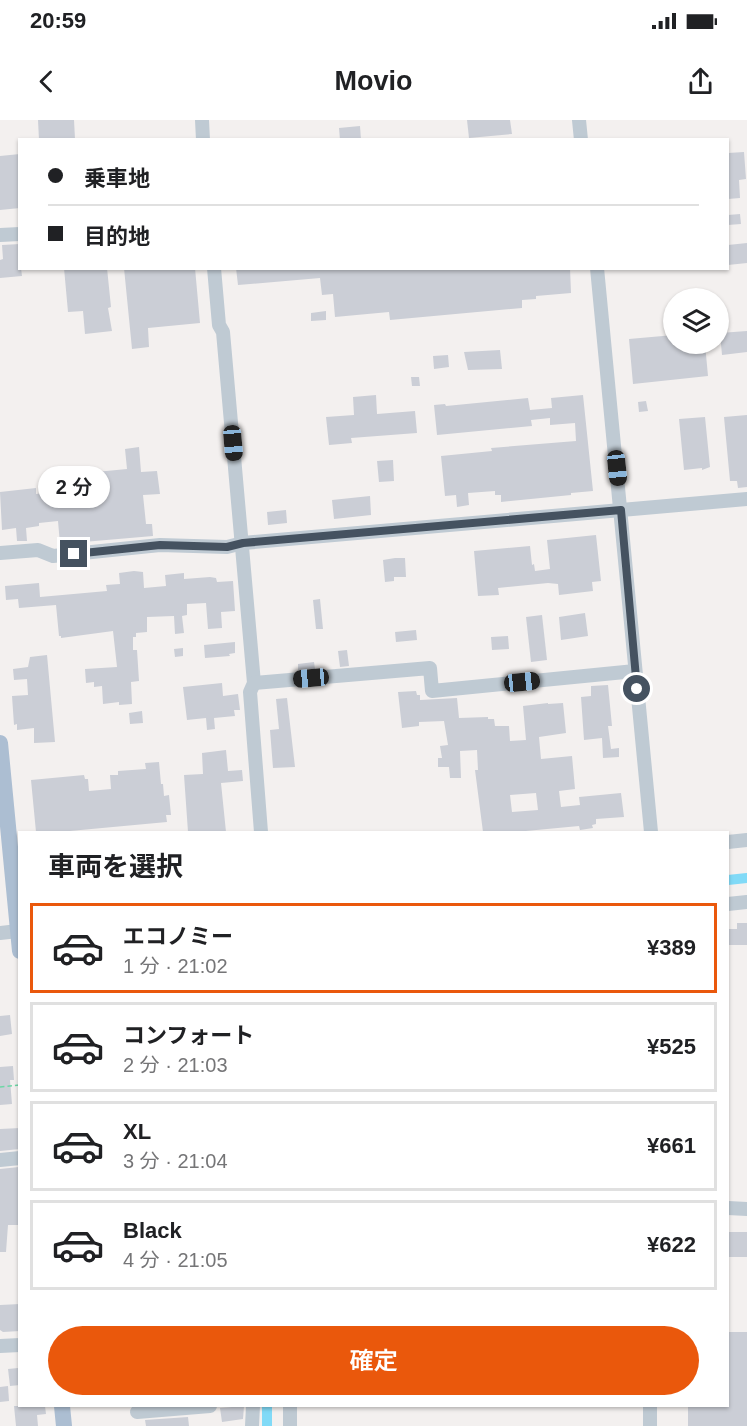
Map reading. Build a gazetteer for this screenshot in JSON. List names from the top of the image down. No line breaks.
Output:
{"page":{"status":"20:59","header":"Movio","banner":["乗車地","目的地"],"bubble":"2 分","heading":"車両を選択","list":[{"name":"エコノミー","note":"1 分 · 21:02","value":"¥389"},{"name":"コンフォート","note":"2 分 · 21:03","value":"¥525"},{"name":"XL","note":"3 分 · 21:04","value":"¥661"},{"name":"Black","note":"4 分 · 21:05","value":"¥622"}],"buttons":"確定"}}
